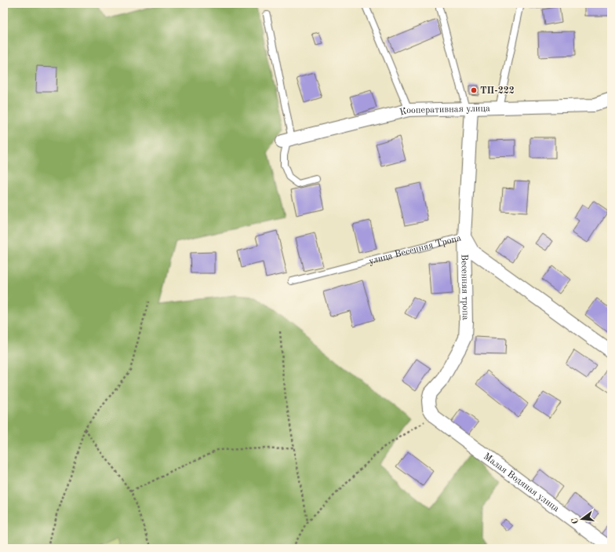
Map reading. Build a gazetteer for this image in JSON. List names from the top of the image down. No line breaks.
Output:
{"streets":{"street":["Кооперативная улица","улица Весенняя Тропа","Весенняя тропа","Малая Водяная улица"]},"crossings":[["Кооперативная улица","Весенняя тропа"],["улица Весенняя Тропа","Весенняя тропа"],["Весенняя тропа","Малая Водяная улица"]],"places":["ТП-222"],"north":"left"}
